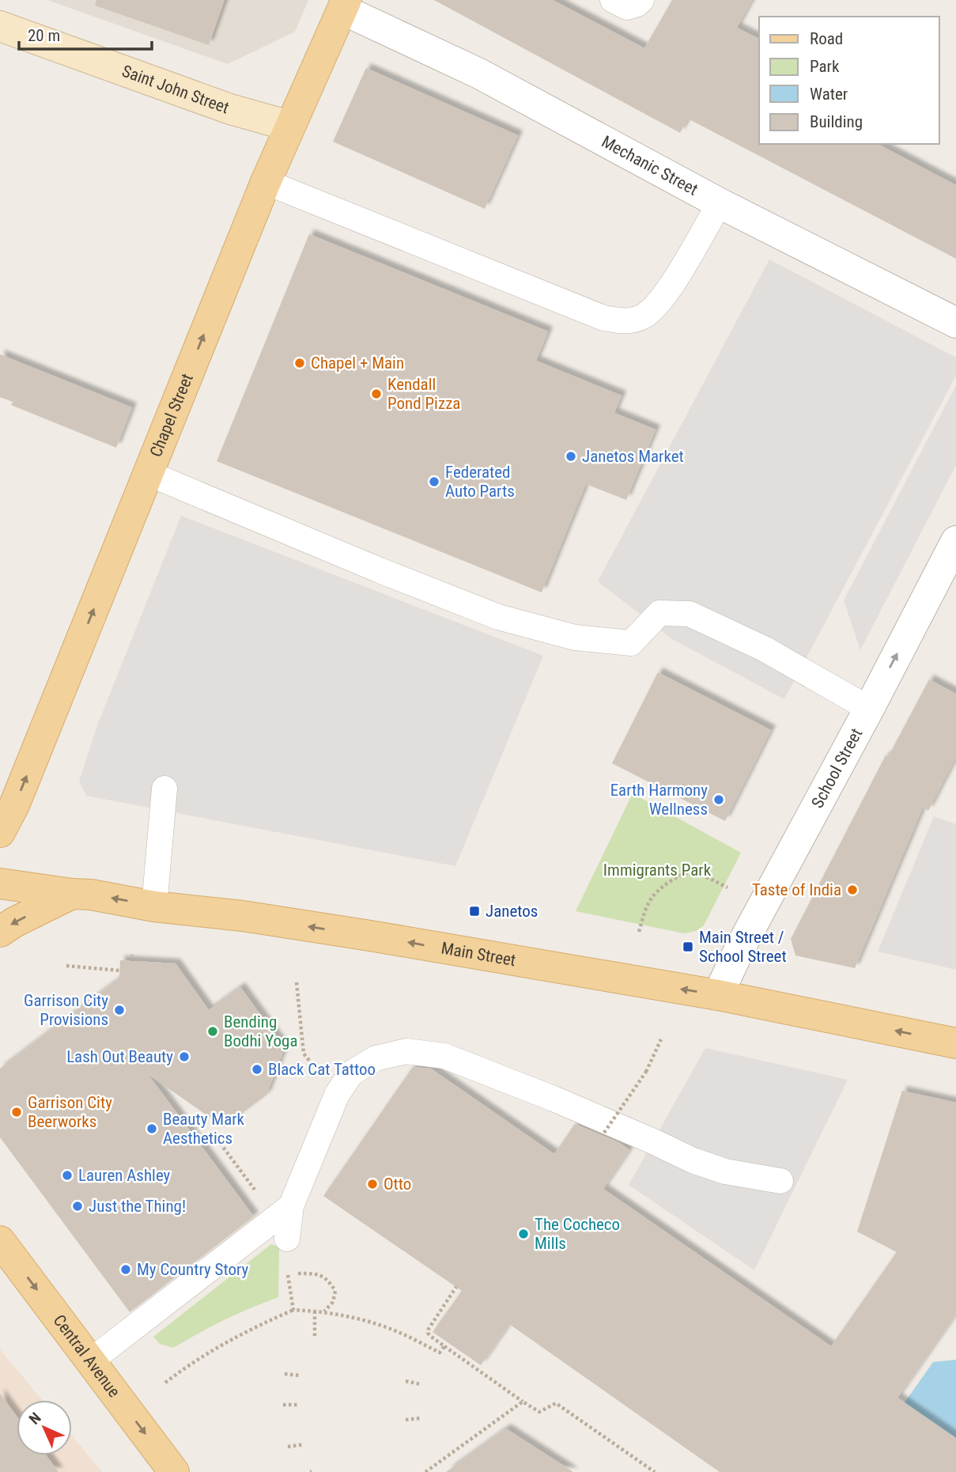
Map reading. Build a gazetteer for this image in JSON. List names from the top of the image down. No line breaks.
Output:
{"streets":{"main road":["Chapel Street","Main Street","Central Avenue"],"street":["Saint John Street","Mechanic Street","School Street"]},"crossings":[["Saint John Street","Chapel Street"],["Mechanic Street","Chapel Street"],["School Street","Main Street"]],"one_way":["Chapel Street","School Street","Main Street","Central Avenue"],"parks":["Immigrants Park"],"places":{"other":["Chapel + Main","Kendall Pond Pizza","Janetos Market","Federated Auto Parts","Earth Harmony Wellness","Taste of India","Garrison City Provisions","Bending Bodhi Yoga","Lash Out Beauty","Black Cat Tattoo","Garrison City Beerworks","Beauty Mark Aesthetics","Lauren Ashley","Otto","Just the Thing!","The Cocheco Mills","My Country Story"],"transit":["Janetos","Main Street / School Street"]},"legend":["Road","Park","Water","Building"],"scale_bar":"20 m","north":"top left"}
